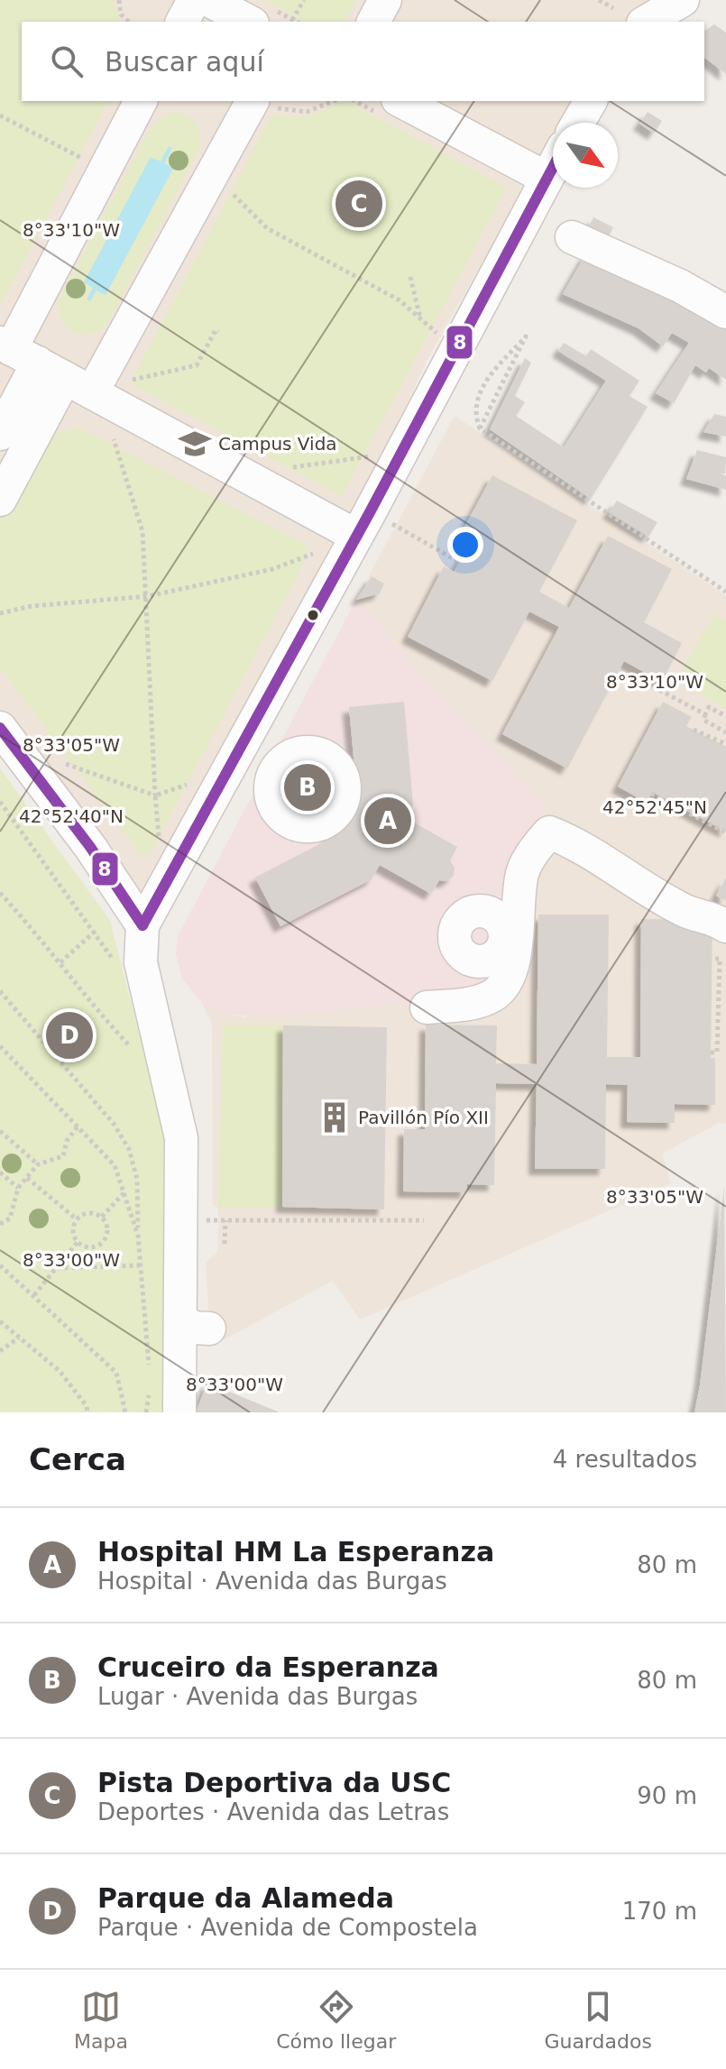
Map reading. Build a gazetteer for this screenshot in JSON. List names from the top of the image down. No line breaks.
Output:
{"places":{"school or university":["Campus Vida"],"building":["Pavillón Pío XII"]},"lines":["transit line 8"],"north":"bottom right","page":{"search":"Buscar aquí","pins":["C","B","A","D"],"heading":["Cerca","4 resultados"],"list":[{"mark":"A","name":"Hospital HM La Esperanza","note":"Hospital · Avenida das Burgas","value":"80 m"},{"mark":"B","name":"Cruceiro da Esperanza","note":"Lugar · Avenida das Burgas","value":"80 m"},{"mark":"C","name":"Pista Deportiva da USC","note":"Deportes · Avenida das Letras","value":"90 m"},{"mark":"D","name":"Parque da Alameda","note":"Parque · Avenida de Compostela","value":"170 m"}],"nav":["Mapa","Cómo llegar","Guardados"]},"coordinates":["8°33'10\"W","8°33'05\"W","42°52'45\"N","42°52'40\"N","8°33'00\"W"]}
